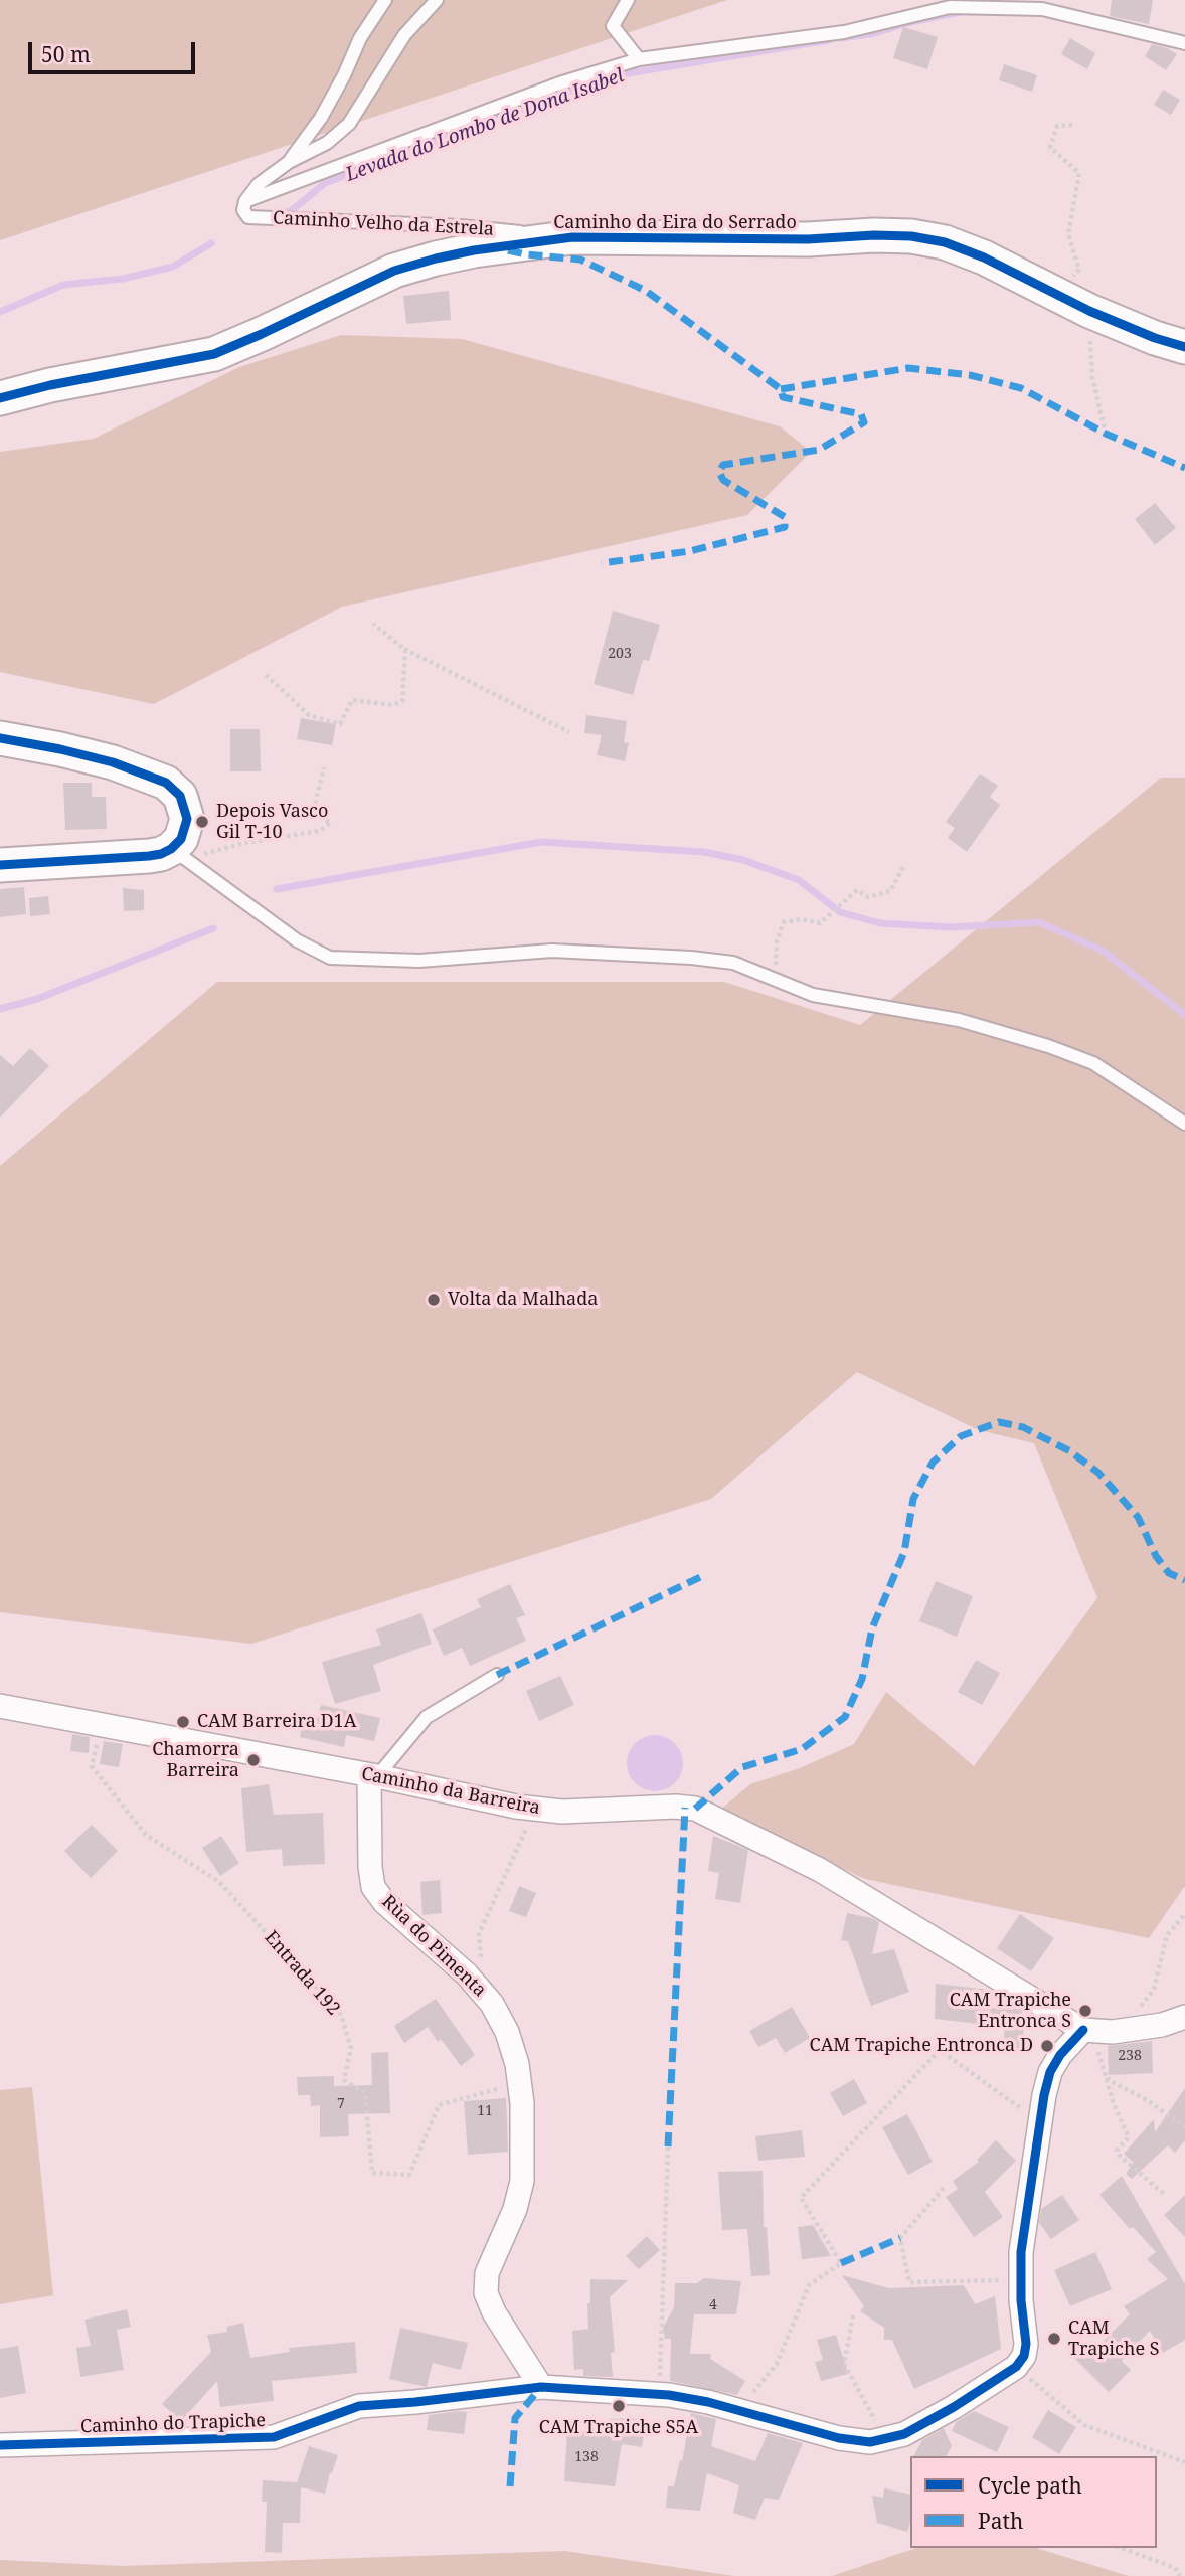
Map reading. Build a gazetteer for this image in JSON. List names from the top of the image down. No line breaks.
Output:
{"streets":{"main road":["Caminho da Eira do Serrado"],"street":["Caminho da Barreira","Rùa do Pimenta","Caminho do Trapiche"],"lane":["Caminho Velho da Estrela"],"path":["Entrada 192"]},"crossings":[["Caminho da Eira do Serrado","Caminho Velho da Estrela"],["Caminho da Barreira","Rùa do Pimenta"],["Caminho da Barreira","Entrada 192"],["Rùa do Pimenta","Entrada 192"],["Rùa do Pimenta","Caminho do Trapiche"]],"water":["Levada do Lombo de Dona Isabel"],"places":["Depois Vasco Gil T-10","Volta da Malhada","CAM Barreira D1A","Chamorra Barreira","CAM Trapiche Entronca S","CAM Trapiche Entronca D","CAM Trapiche S","CAM Trapiche S5A"],"house_numbers":["203","238","7","11","4","138"],"legend":["Cycle path","Path"],"scale_bar":"50 m"}
